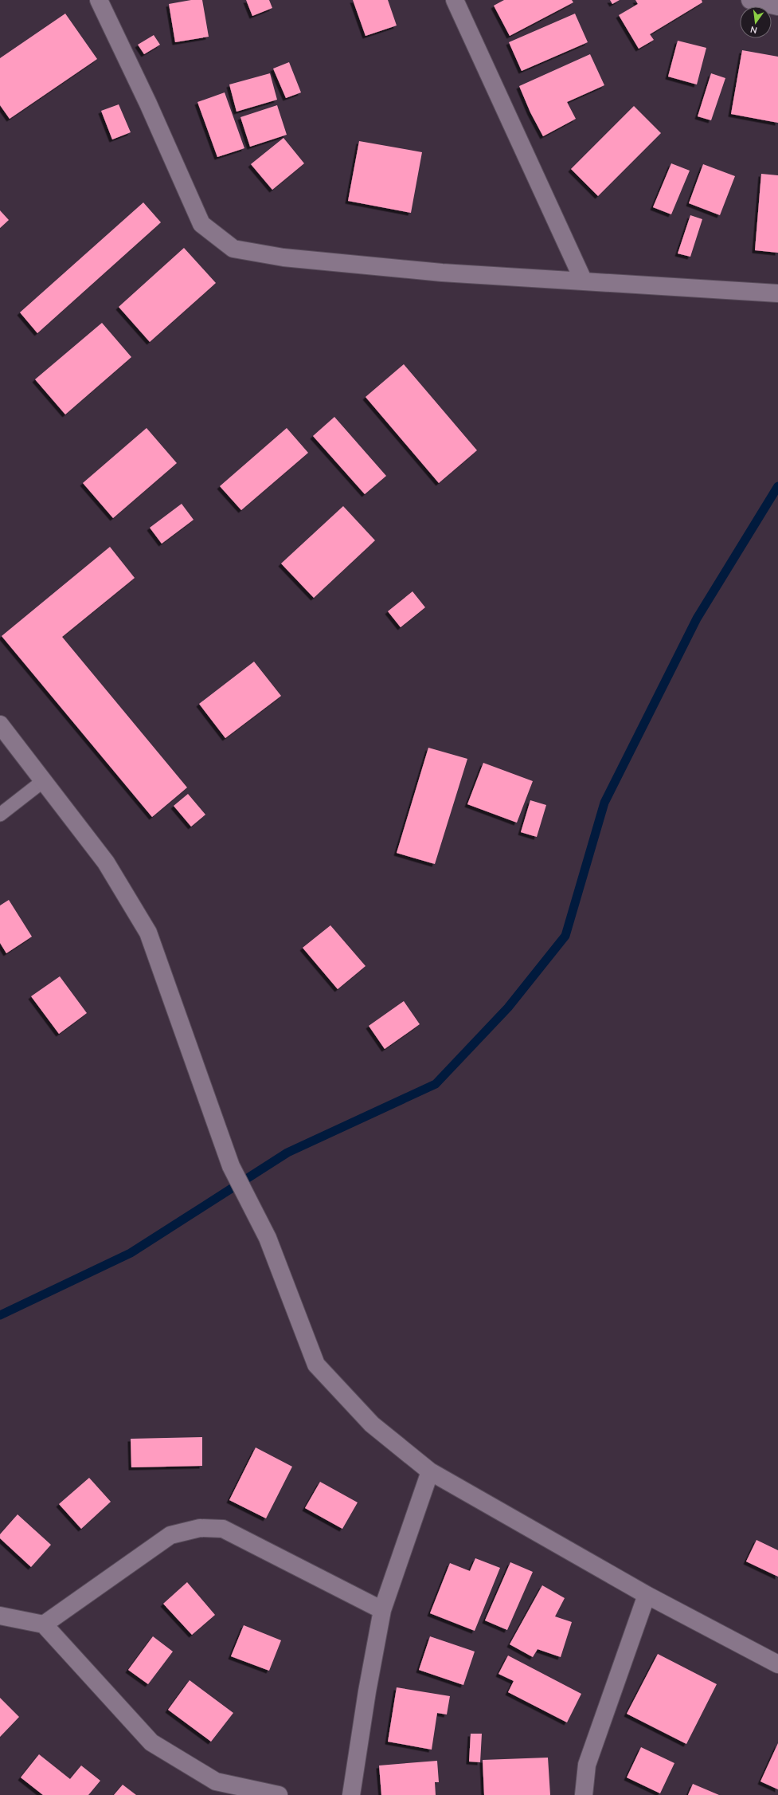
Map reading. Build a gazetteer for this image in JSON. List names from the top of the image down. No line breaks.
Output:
{"north":"bottom"}
